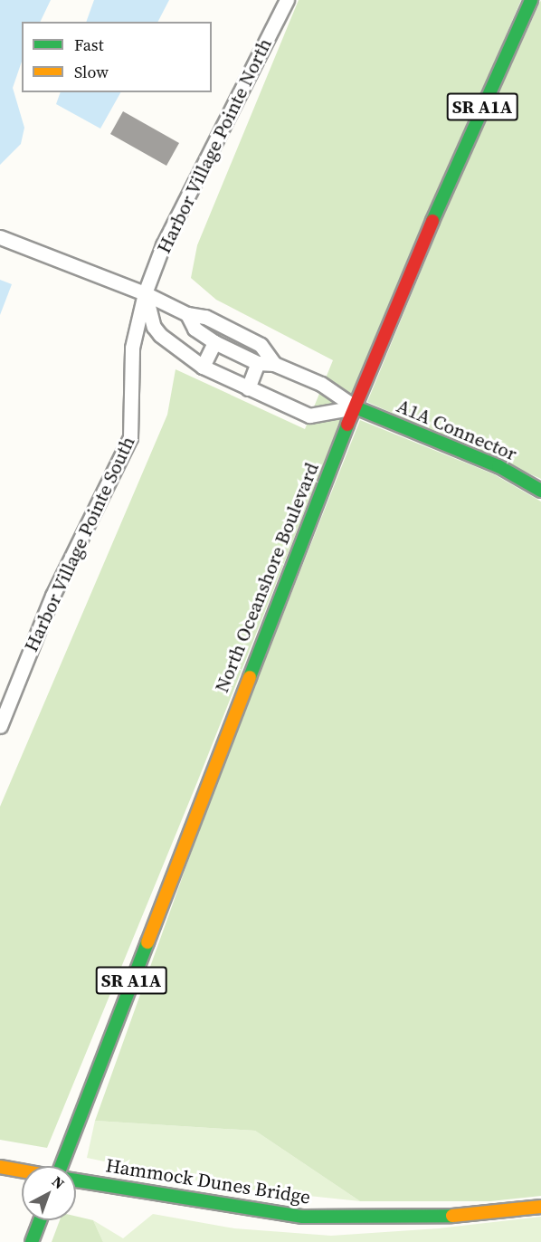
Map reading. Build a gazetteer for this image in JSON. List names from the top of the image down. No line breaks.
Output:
{"streets":{"main road":["SR A1A","A1A Connector","North Oceanshore Boulevard","Hammock Dunes Bridge"],"street":["Harbor Village Pointe North","Harbor Village Pointe South"]},"crossings":[["Harbor Village Pointe North","Harbor Village Pointe South"],["A1A Connector","North Oceanshore Boulevard"]],"legend":["Fast","Slow"],"north":"top right"}
